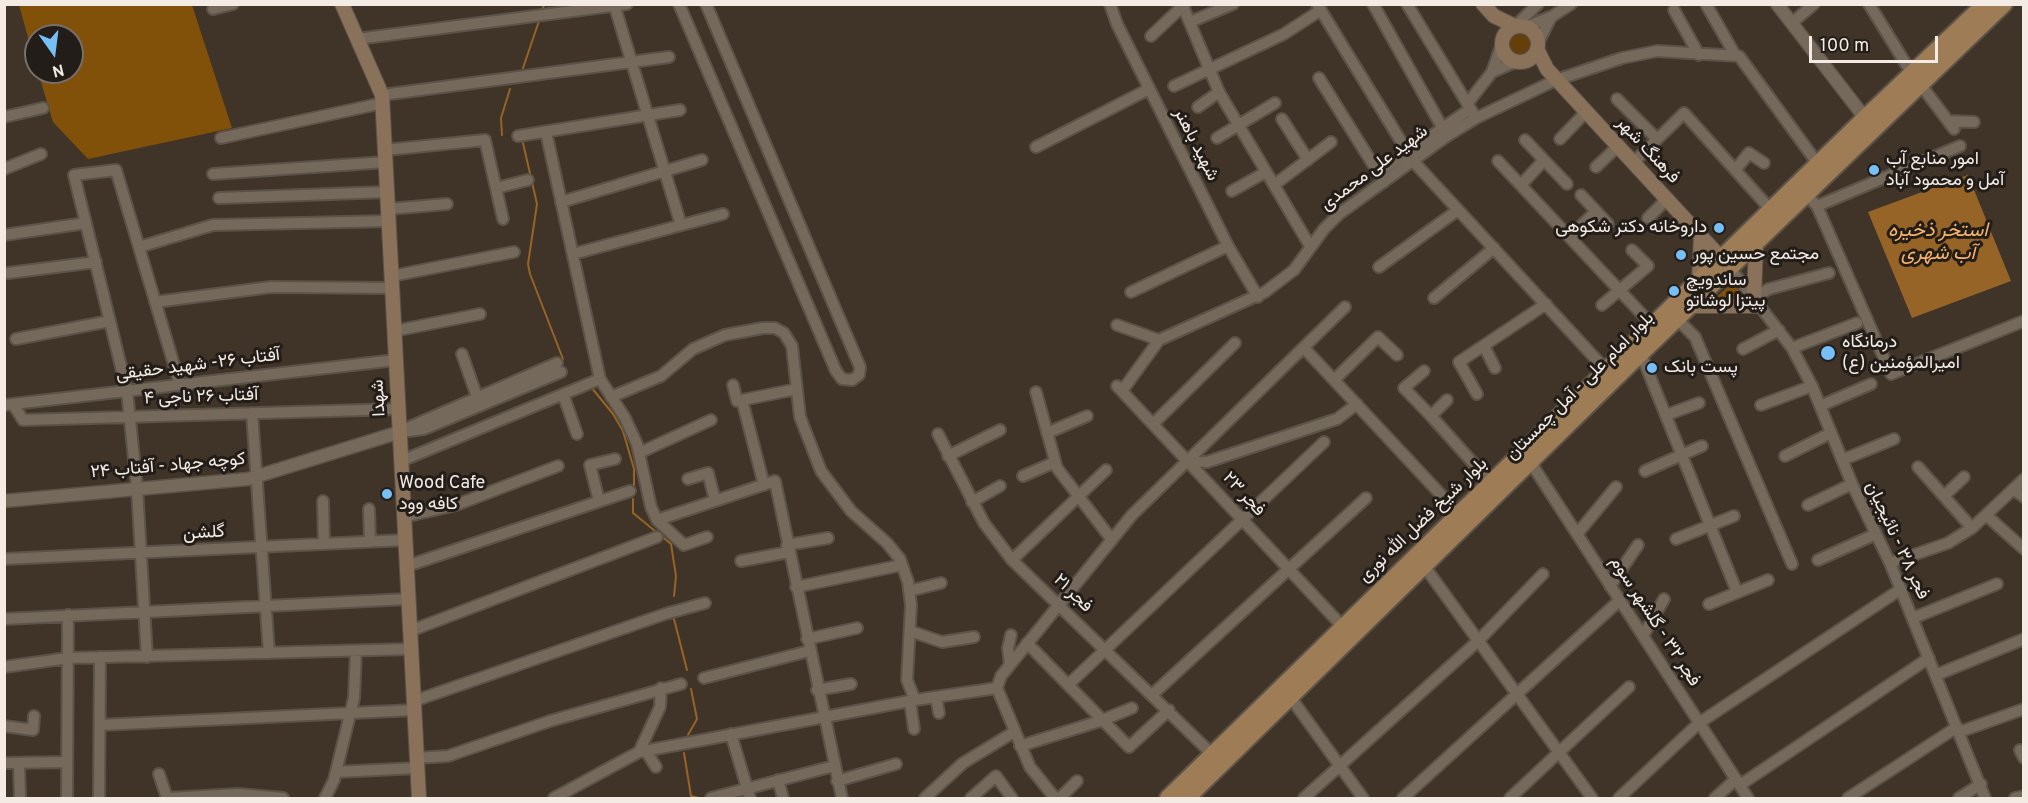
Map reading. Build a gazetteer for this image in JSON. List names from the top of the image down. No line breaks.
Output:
{"streets":{"main road":["فرهنگ شهر","بلوار امام علی - آمل چمستان","شهدا","بلوار شیخ فضل الله نوری"],"street":["شهید باهنر","شهید علی محمدی","آفتاب ۲۶- شهید حقیقی","آفتاب ۲۶ ناجی ۴","کوچه جهاد - آفتاب ۲۴","فجر ۲۳","گلشن","فجر ۳۸ - نائیجیان","فجر ۲۱","فجر ۳۲ - گلشهر سوم"]},"crossings":[["شهید باهنر","شهید علی محمدی"],["فرهنگ شهر","شهید علی محمدی"],["فرهنگ شهر","بلوار امام علی - آمل چمستان"],["فرهنگ شهر","بلوار شیخ فضل الله نوری"],["فرهنگ شهر","فجر ۳۸ - نائیجیان"],["شهید علی محمدی","فجر ۲۳"],["آفتاب ۲۶- شهید حقیقی","آفتاب ۲۶ ناجی ۴"],["آفتاب ۲۶- شهید حقیقی","شهدا"],["بلوار امام علی - آمل چمستان","بلوار شیخ فضل الله نوری"],["بلوار امام علی - آمل چمستان","فجر ۳۸ - نائیجیان"],["بلوار امام علی - آمل چمستان","فجر ۳۲ - گلشهر سوم"],["آفتاب ۲۶ ناجی ۴","شهدا"],["شهدا","کوچه جهاد - آفتاب ۲۴"],["شهدا","گلشن"],["فجر ۲۳","بلوار شیخ فضل الله نوری"],["بلوار شیخ فضل الله نوری","فجر ۳۸ - نائیجیان"]],"water":["استخر ذخیره آب شهری"],"places":["امور منابع آب آمل و محمود آباد","داروخانه دکتر شکوهی","مجتمع حسین پور","ساندویچ پیتزا لوشاتو","درمانگاه امیرالمؤمنین (ع)","پست بانک","Wood Cafe کافه وود"],"scale_bar":"100 m","north":"bottom"}
